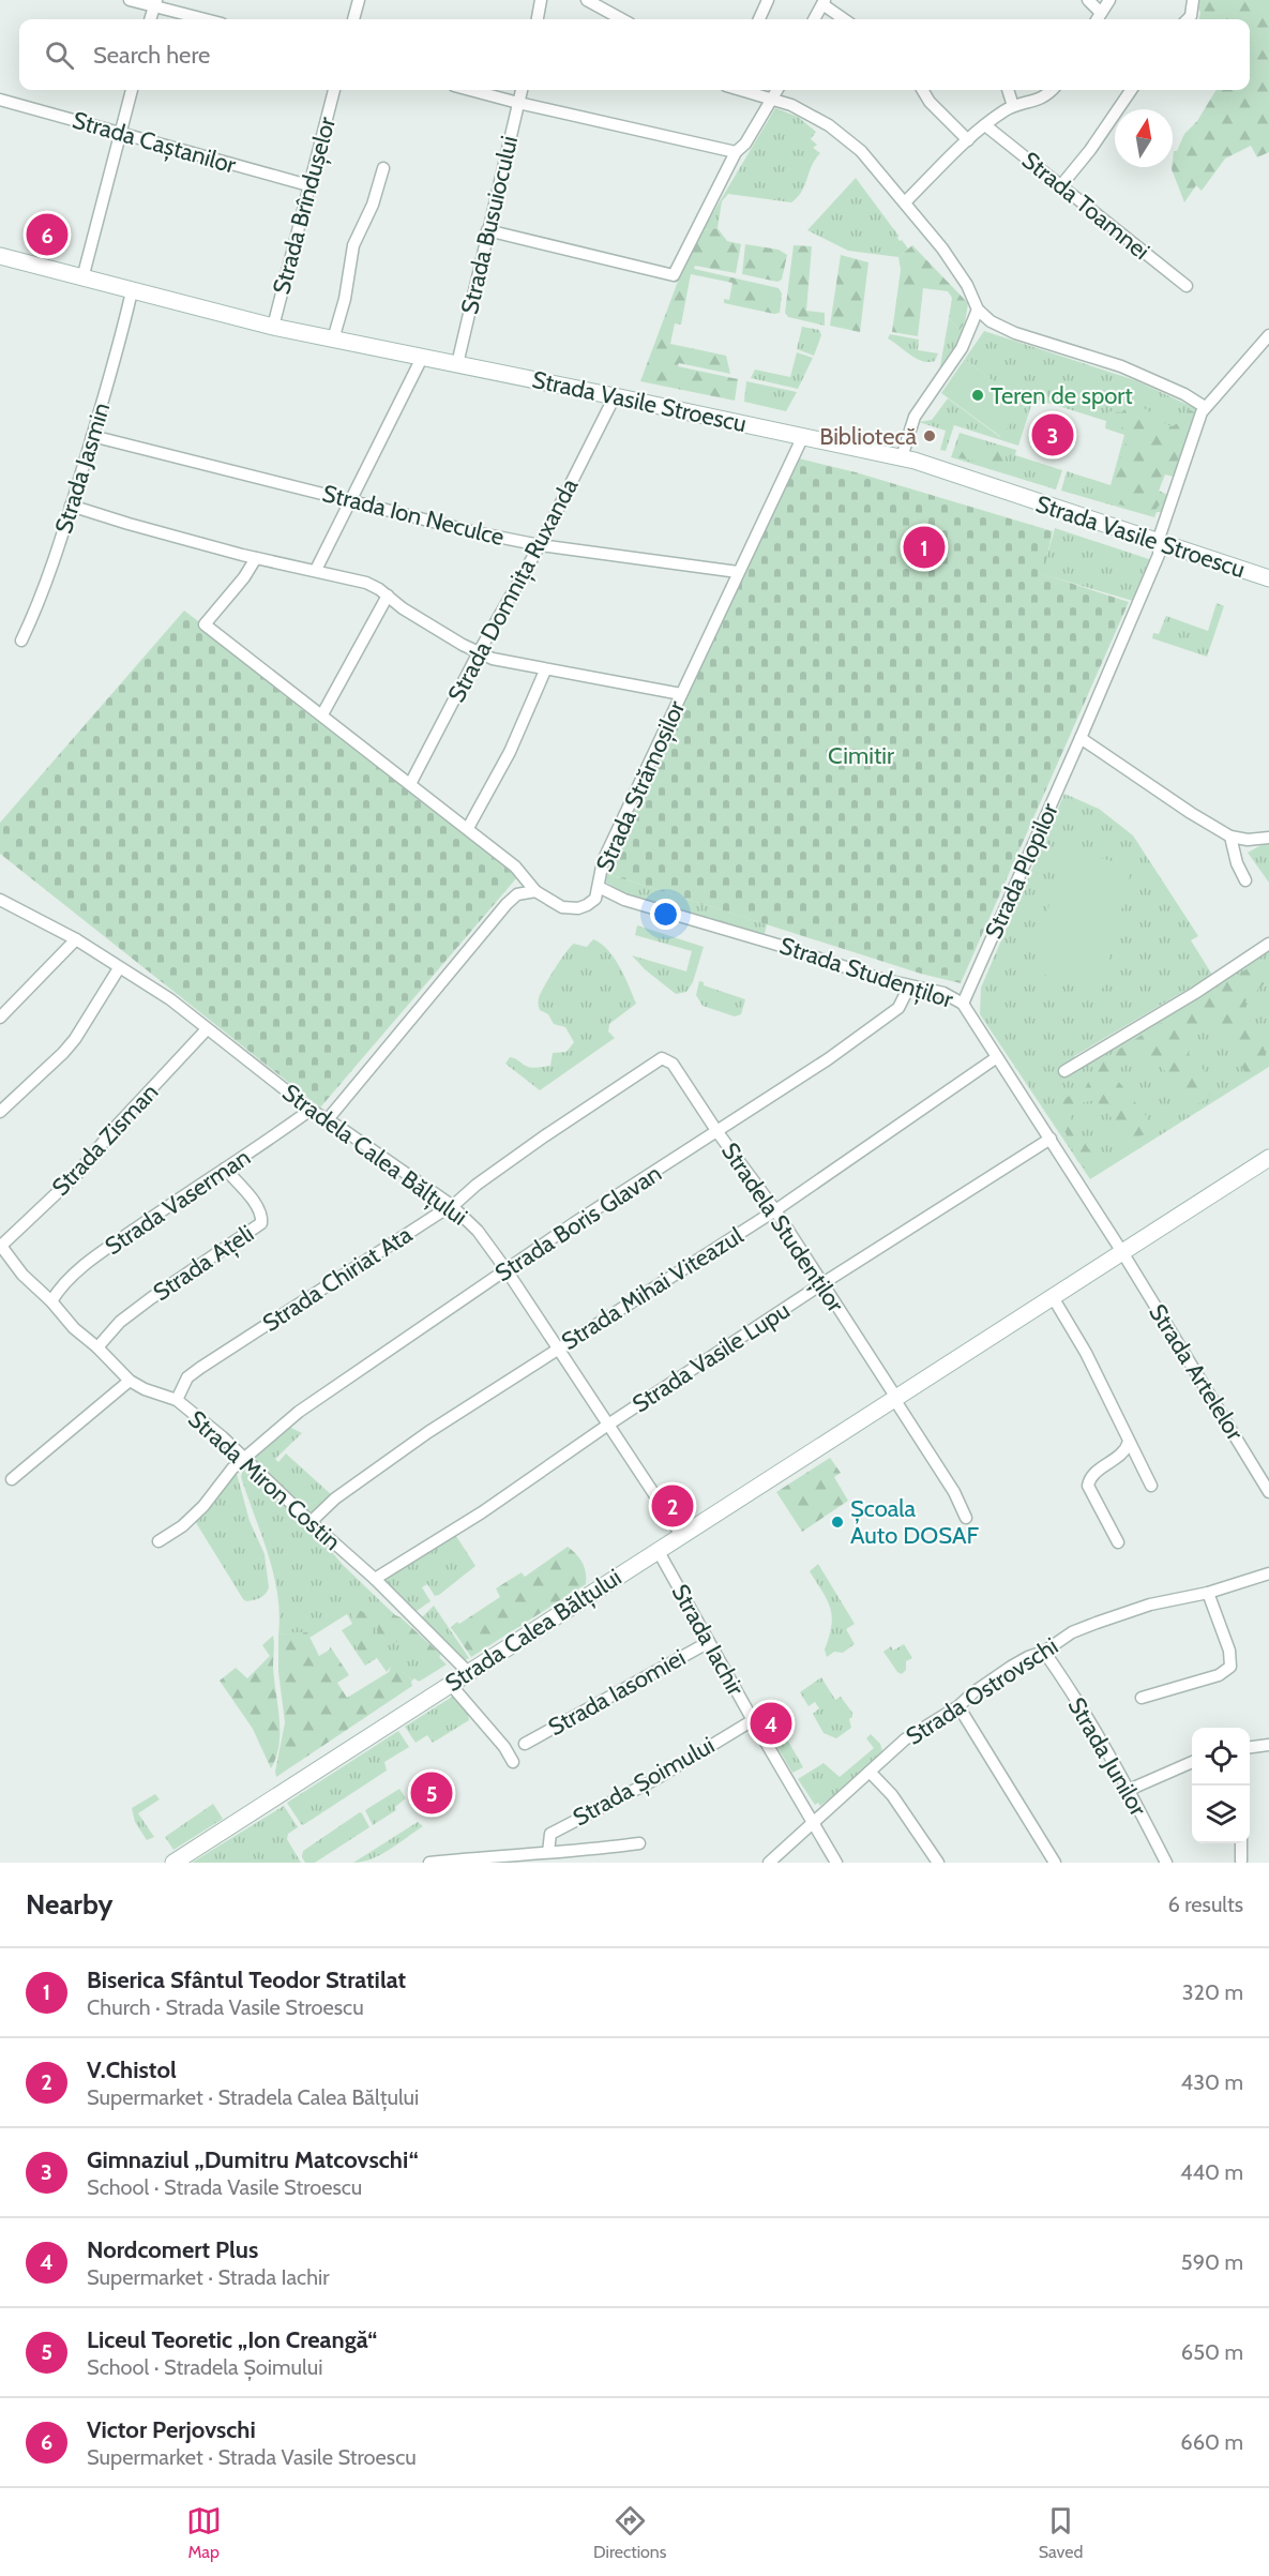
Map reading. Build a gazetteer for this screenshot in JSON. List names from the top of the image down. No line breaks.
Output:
{"streets":{"main road":["Strada Vasile Stroescu","Strada Calea Bălțului"],"street":["Strada Caștanilor","Strada Brîndușelor","Strada Toamnei","Strada Busuiocului","Strada Jasmin","Strada Ion Neculce","Strada Domnița Ruxanda","Strada Strămoșilor","Strada Plopilor","Strada Studenților","Strada Zisman","Stradela Calea Bălțului","Strada Vaserman","Strada Boris Glavan","Stradela Studenților","Strada Ațeli","Strada Chiriat Ata","Strada Mihai Viteazul","Strada Vasile Lupu","Strada Artelelor","Strada Miron Costin","Strada Iachir","Strada Ostrovschi","Strada Iasomiei","Strada Junilor","Strada Șoimului"]},"crossings":[["Strada Caștanilor","Strada Brîndușelor"],["Strada Brîndușelor","Strada Vasile Stroescu"],["Strada Busuiocului","Strada Vasile Stroescu"],["Strada Vasile Stroescu","Strada Jasmin"],["Strada Vasile Stroescu","Strada Domnița Ruxanda"],["Strada Vasile Stroescu","Strada Strămoșilor"],["Strada Vasile Stroescu","Strada Plopilor"],["Strada Jasmin","Strada Ion Neculce"],["Strada Ion Neculce","Strada Domnița Ruxanda"],["Strada Ion Neculce","Strada Strămoșilor"],["Strada Strămoșilor","Strada Studenților"],["Strada Plopilor","Strada Studenților"],["Strada Studenților","Strada Boris Glavan"],["Strada Studenților","Strada Mihai Viteazul"],["Strada Studenților","Strada Vasile Lupu"],["Strada Studenților","Strada Artelelor"],["Strada Studenților","Strada Calea Bălțului"],["Strada Zisman","Stradela Calea Bălțului"],["Strada Zisman","Strada Miron Costin"],["Stradela Calea Bălțului","Strada Vaserman"],["Stradela Calea Bălțului","Strada Boris Glavan"],["Stradela Calea Bălțului","Strada Chiriat Ata"],["Stradela Calea Bălțului","Strada Mihai Viteazul"],["Stradela Calea Bălțului","Strada Vasile Lupu"],["Stradela Calea Bălțului","Strada Calea Bălțului"],["Strada Vaserman","Strada Ațeli"],["Strada Vaserman","Strada Miron Costin"],["Strada Boris Glavan","Stradela Studenților"],["Strada Boris Glavan","Strada Miron Costin"],["Stradela Studenților","Strada Chiriat Ata"],["Stradela Studenților","Strada Mihai Viteazul"],["Stradela Studenților","Strada Vasile Lupu"],["Stradela Studenților","Strada Calea Bălțului"],["Strada Ațeli","Strada Miron Costin"],["Strada Chiriat Ata","Strada Miron Costin"],["Strada Mihai Viteazul","Strada Miron Costin"],["Strada Vasile Lupu","Strada Miron Costin"],["Strada Artelelor","Strada Calea Bălțului"],["Strada Miron Costin","Strada Calea Bălțului"],["Strada Calea Bălțului","Strada Iachir"],["Strada Iachir","Strada Ostrovschi"],["Strada Iachir","Strada Iasomiei"],["Strada Iachir","Strada Șoimului"],["Strada Ostrovschi","Strada Junilor"]],"parks":["Cimitir"],"places":["Teren de sport","Bibliotecă","Școala Auto DOSAF"],"north":"top","page":{"search":"Search here","pins":["6","3","1","2","4","5"],"heading":["Nearby","6 results"],"list":[{"mark":"1","name":"Biserica Sfântul Teodor Stratilat","note":"Church · Strada Vasile Stroescu","value":"320 m"},{"mark":"2","name":"V.Chistol","note":"Supermarket · Stradela Calea Bălțului","value":"430 m"},{"mark":"3","name":"Gimnaziul „Dumitru Matcovschi“","note":"School · Strada Vasile Stroescu","value":"440 m"},{"mark":"4","name":"Nordcomert Plus","note":"Supermarket · Strada Iachir","value":"590 m"},{"mark":"5","name":"Liceul Teoretic „Ion Creangă“","note":"School · Stradela Șoimului","value":"650 m"},{"mark":"6","name":"Victor Perjovschi","note":"Supermarket · Strada Vasile Stroescu","value":"660 m"}],"nav":["Map","Directions","Saved"]}}
